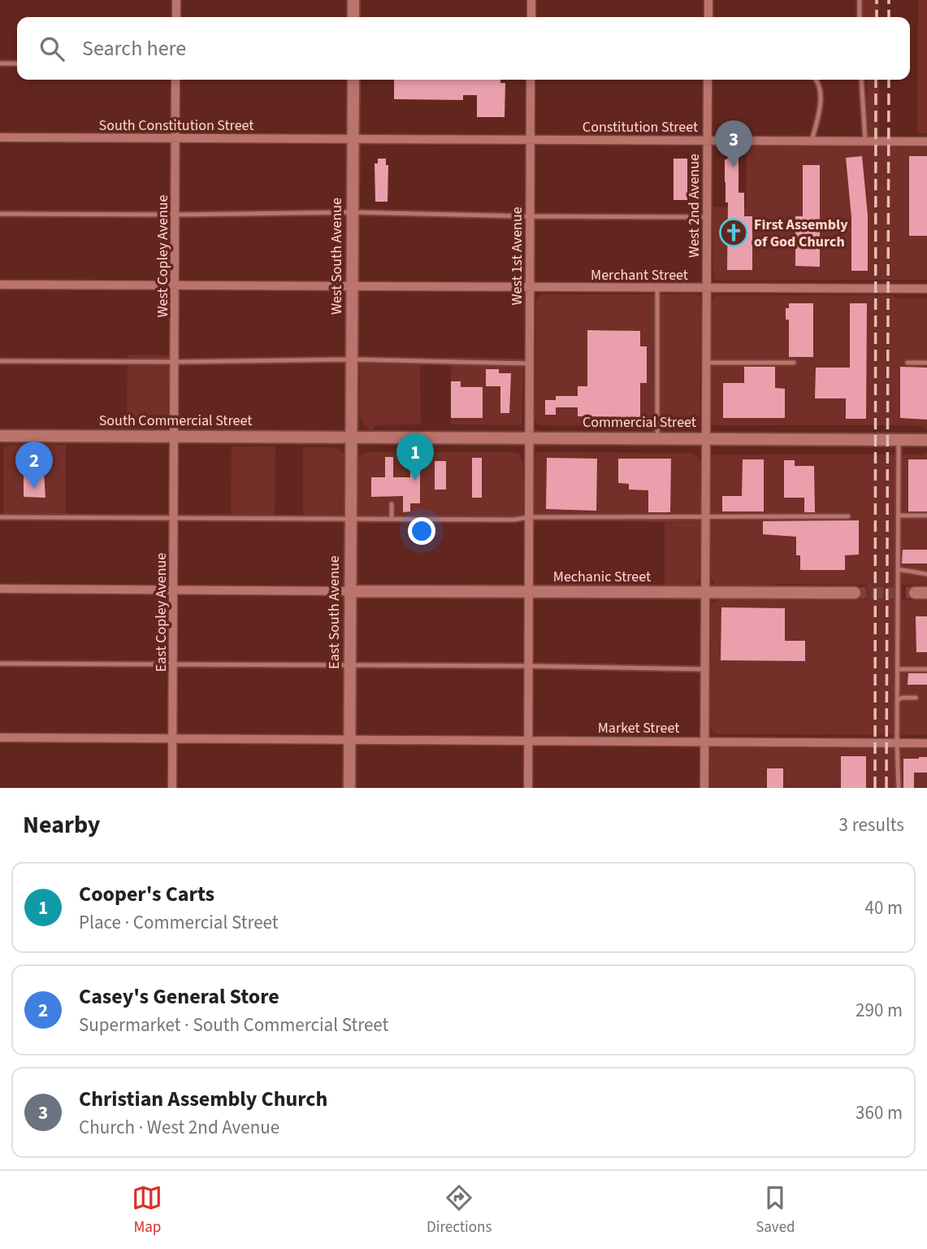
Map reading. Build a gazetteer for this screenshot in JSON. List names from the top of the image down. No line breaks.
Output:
{"streets":{"main road":["West South Avenue","South Commercial Street","Commercial Street","Mechanic Street","East South Avenue"],"street":["South Constitution Street","Constitution Street","West 2nd Avenue","West Copley Avenue","West 1st Avenue","Merchant Street","East Copley Avenue","Market Street"]},"crossings":[["South Constitution Street","Constitution Street"],["South Constitution Street","West Copley Avenue"],["South Constitution Street","West South Avenue"],["Constitution Street","West 2nd Avenue"],["Constitution Street","West South Avenue"],["Constitution Street","West 1st Avenue"],["West 2nd Avenue","Merchant Street"],["West 2nd Avenue","Commercial Street"],["West 2nd Avenue","Mechanic Street"],["West 2nd Avenue","Market Street"],["West Copley Avenue","Merchant Street"],["West Copley Avenue","South Commercial Street"],["West Copley Avenue","East Copley Avenue"],["West South Avenue","Merchant Street"],["West South Avenue","South Commercial Street"],["West South Avenue","Commercial Street"],["West South Avenue","East South Avenue"],["West 1st Avenue","Merchant Street"],["West 1st Avenue","Commercial Street"],["West 1st Avenue","Mechanic Street"],["West 1st Avenue","Market Street"],["South Commercial Street","Commercial Street"],["South Commercial Street","East Copley Avenue"],["South Commercial Street","East South Avenue"],["Commercial Street","East South Avenue"],["Mechanic Street","East South Avenue"],["East Copley Avenue","Market Street"],["East South Avenue","Market Street"]],"places":{"church":["First Assembly of God Church"]},"page":{"search":"Search here","pins":["3","1","2"],"heading":["Nearby","3 results"],"list":[{"mark":"1","name":"Cooper's Carts","note":"Place · Commercial Street","value":"40 m"},{"mark":"2","name":"Casey's General Store","note":"Supermarket · South Commercial Street","value":"290 m"},{"mark":"3","name":"Christian Assembly Church","note":"Church · West 2nd Avenue","value":"360 m"}],"nav":["Map","Directions","Saved"]}}
